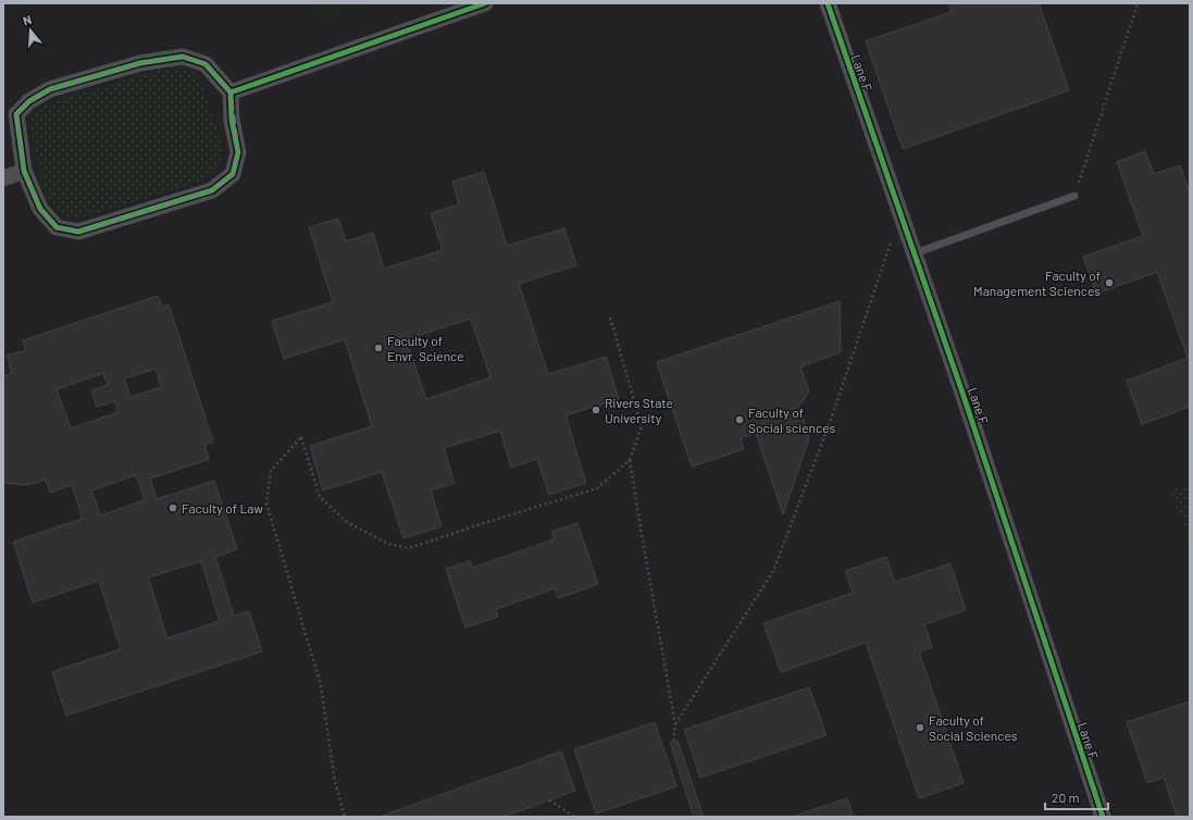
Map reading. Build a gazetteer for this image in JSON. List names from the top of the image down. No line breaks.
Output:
{"streets":{"street":["Lane F"]},"places":["Faculty of Management Sciences","Faculty of Envr. Science","Rivers State University","Faculty of Social sciences","Faculty of Law","Faculty of Social Sciences"],"scale_bar":"20 m","north":"top"}
